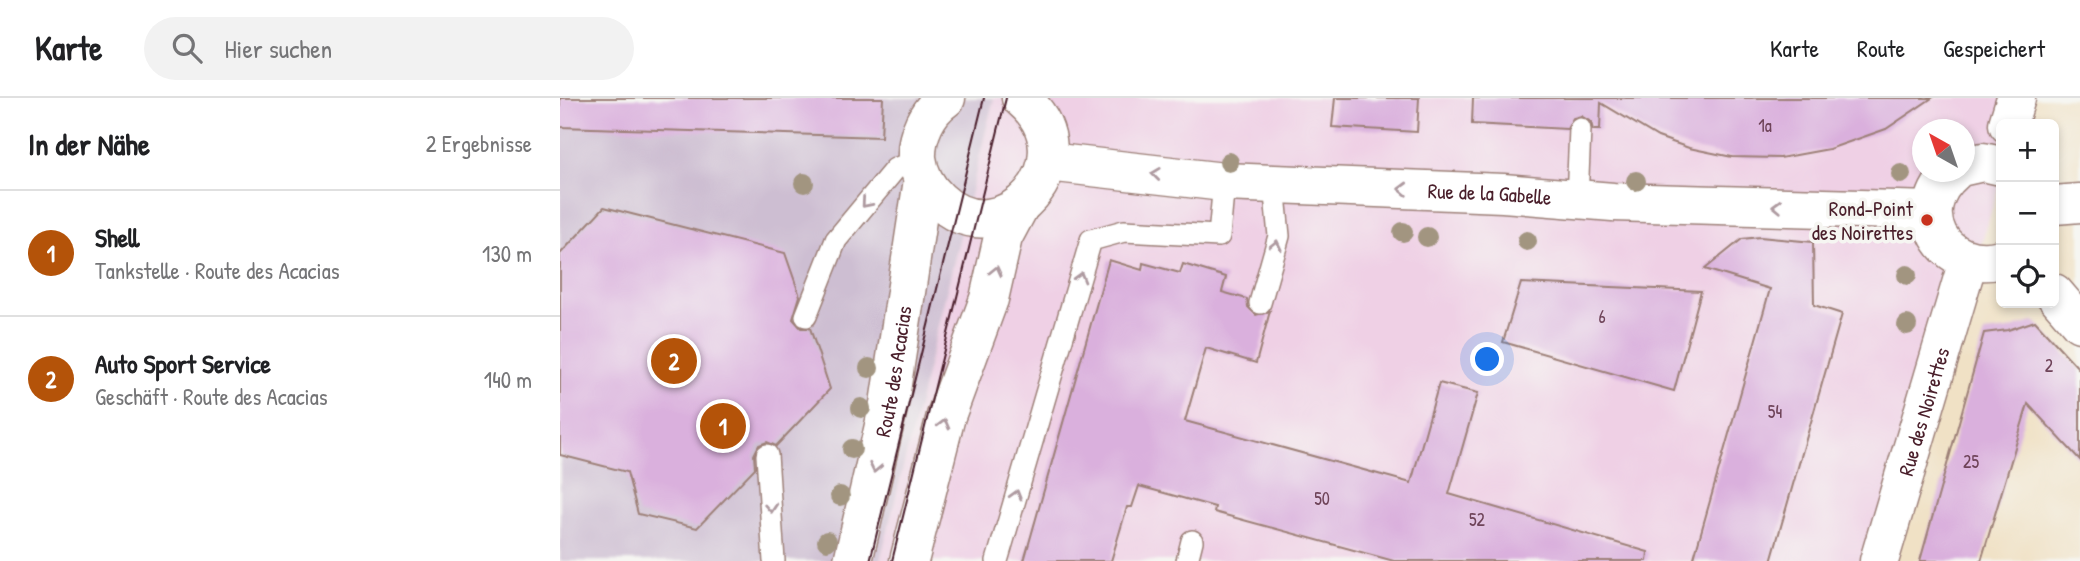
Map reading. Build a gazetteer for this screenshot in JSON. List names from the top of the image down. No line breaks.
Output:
{"streets":{"street":["Rue de la Gabelle","Route des Acacias","Rue des Noirettes"]},"one_way":["Rue de la Gabelle"],"places":["Rond-Point des Noirettes"],"house_numbers":["1a","6","2","54","25","50","52"],"north":"top left","page":{"header":"Karte","search":"Hier suchen","nav":["Karte","Route","Gespeichert"],"heading":["In der Nähe","2 Ergebnisse"],"map_buttons":["+","−"],"list":[{"mark":"1","name":"Shell","note":"Tankstelle · Route des Acacias","value":"130 m"},{"mark":"2","name":"Auto Sport Service","note":"Geschäft · Route des Acacias","value":"140 m"}],"pins":["2","1"]}}
